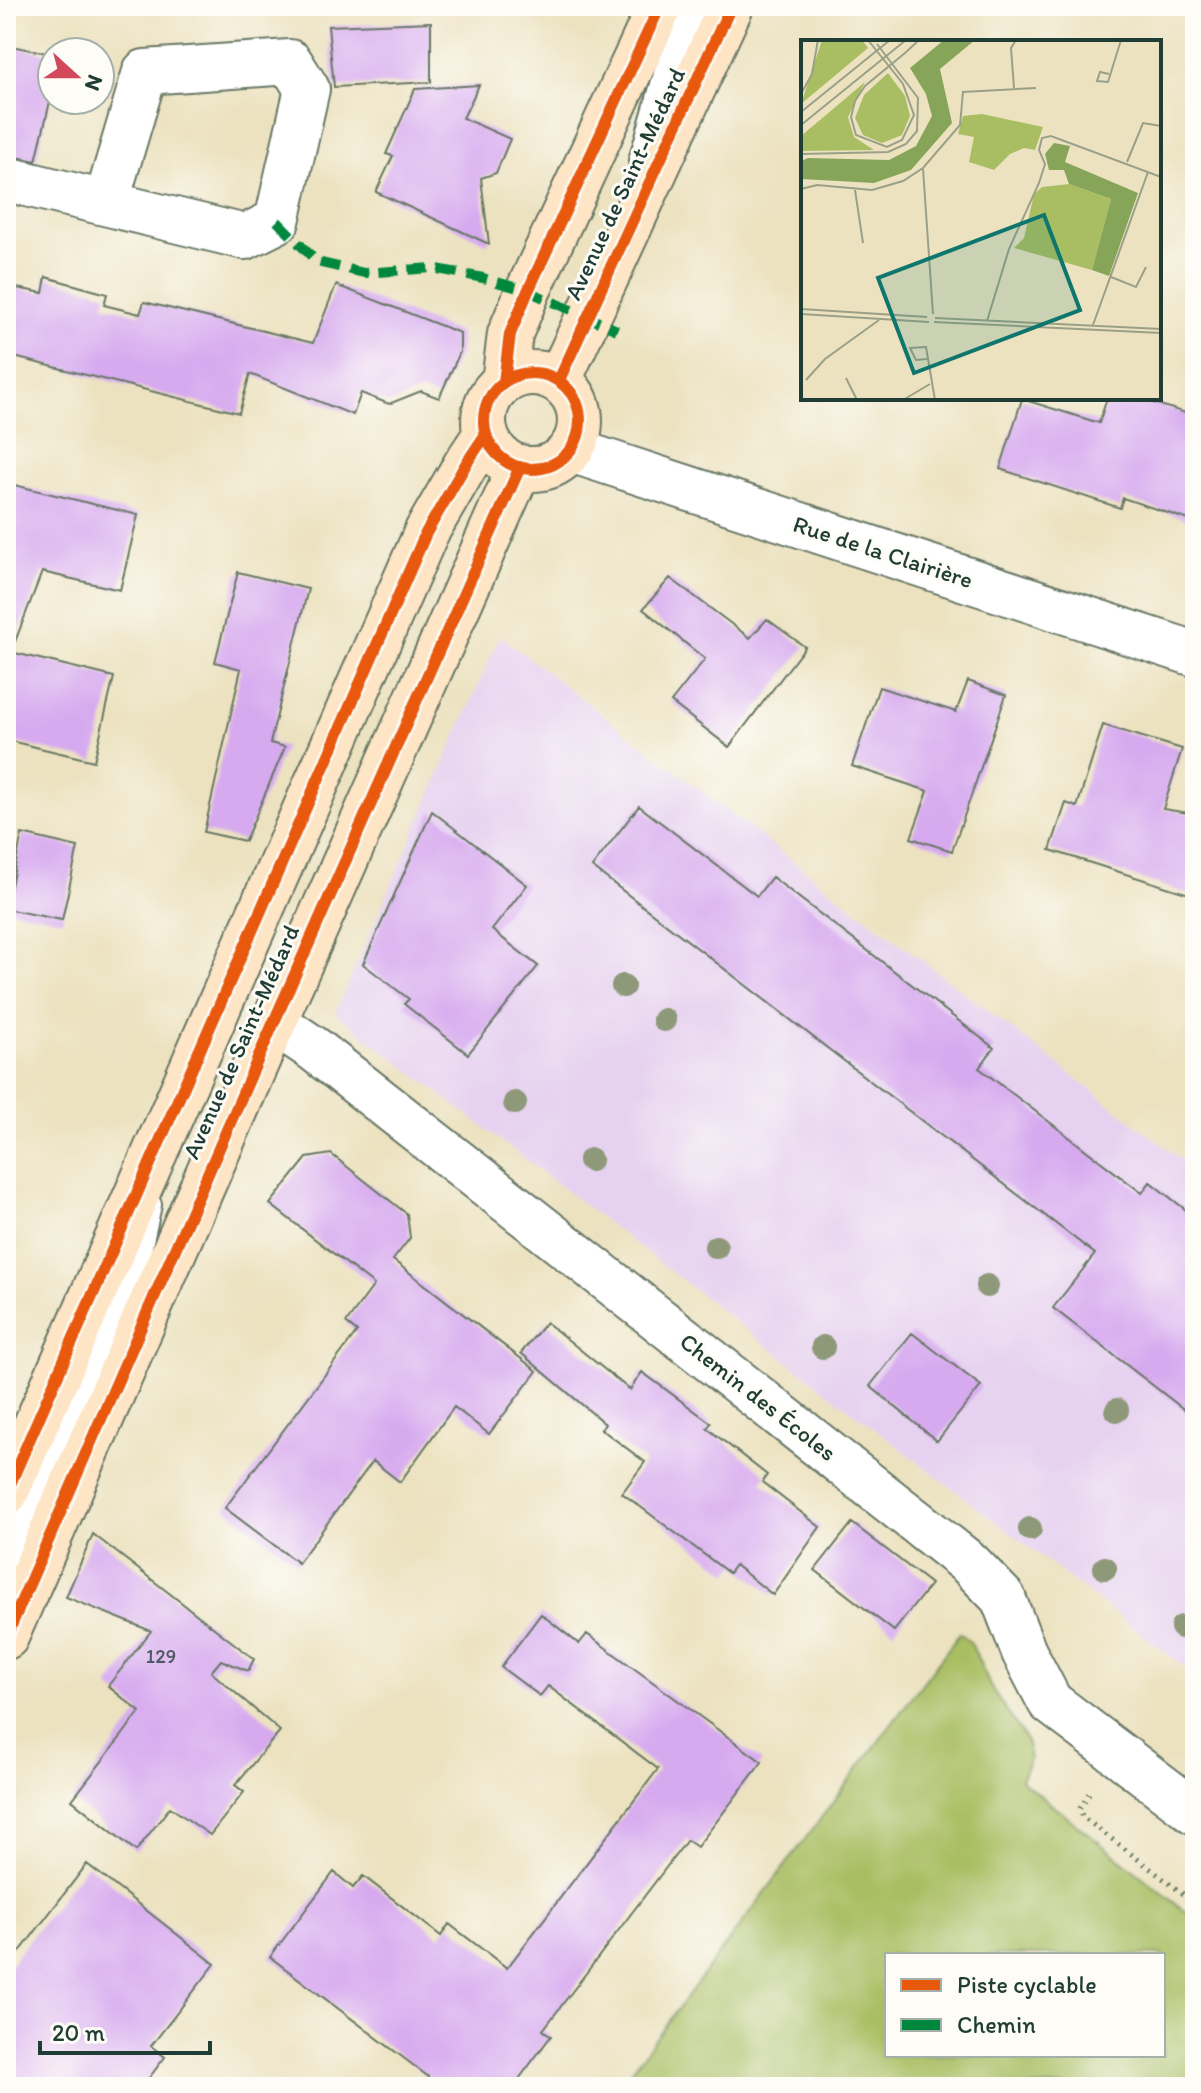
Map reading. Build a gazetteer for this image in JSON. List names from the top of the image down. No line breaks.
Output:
{"streets":{"main road":["Avenue de Saint-Médard"],"street":["Rue de la Clairière","Chemin des Écoles"]},"crossings":[["Avenue de Saint-Médard","Rue de la Clairière"],["Avenue de Saint-Médard","Chemin des Écoles"]],"house_numbers":["129"],"legend":["Piste cyclable","Chemin"],"scale_bar":"20 m","north":"right"}
